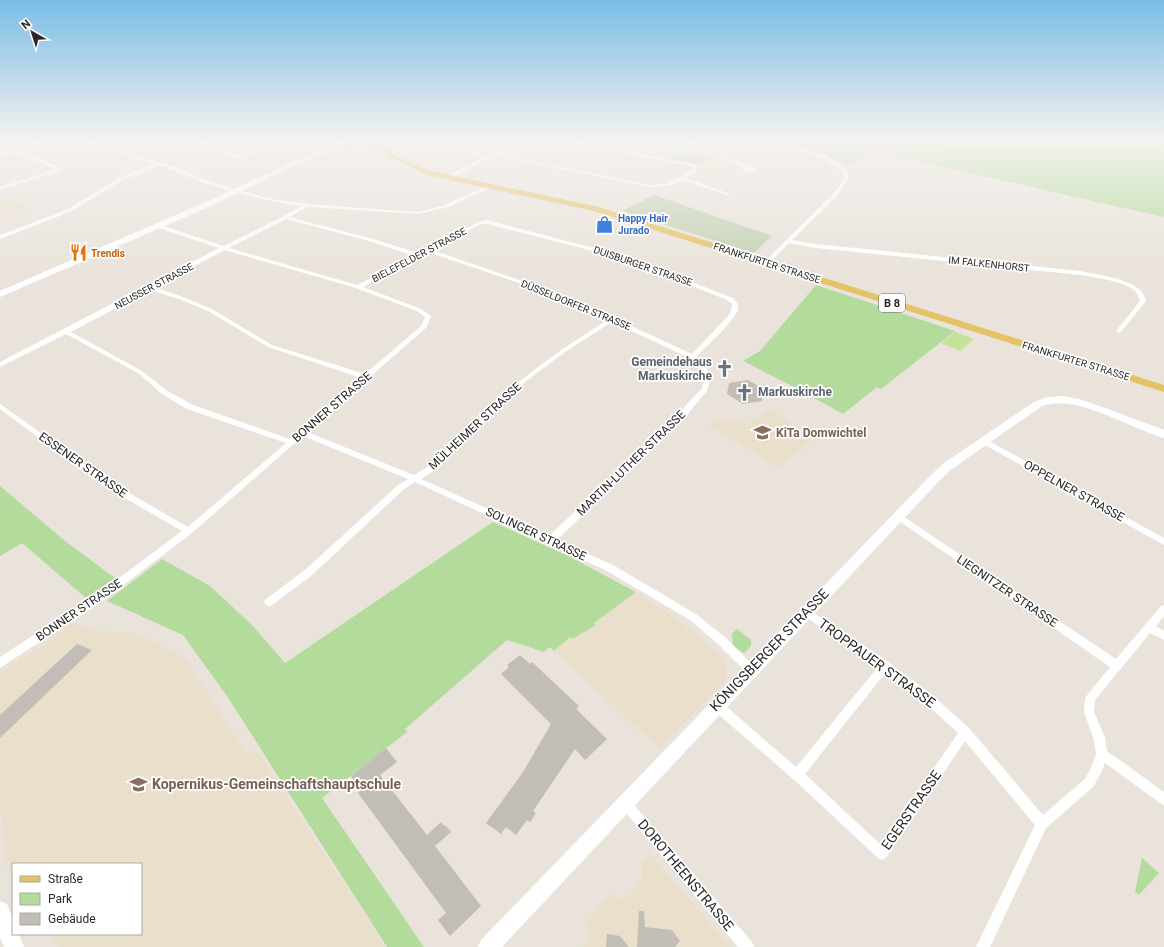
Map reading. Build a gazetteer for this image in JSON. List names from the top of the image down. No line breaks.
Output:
{"streets":{"main road":["FRANKFURTER STRASSE","B 8"],"street":["BIELEFELDER STRASSE","IM FALKENHORST","DUISBURGER STRASSE","NEUSSER STRASSE","DÜSSELDORFER STRASSE","BONNER STRASSE","MÜLHEIMER STRASSE","MARTIN-LUTHER-STRASSE","ESSENER STRASSE","OPPELNER STRASSE","SOLINGER STRASSE","LIEGNITZER STRASSE","KÖNIGSBERGER STRASSE","TROPPAUER STRASSE","EGERSTRASSE","DOROTHEENSTRASSE"]},"crossings":[["BIELEFELDER STRASSE","DUISBURGER STRASSE"],["BIELEFELDER STRASSE","DÜSSELDORFER STRASSE"],["BIELEFELDER STRASSE","BONNER STRASSE"],["DUISBURGER STRASSE","DÜSSELDORFER STRASSE"],["DUISBURGER STRASSE","MARTIN-LUTHER-STRASSE"],["NEUSSER STRASSE","BONNER STRASSE"],["DÜSSELDORFER STRASSE","MÜLHEIMER STRASSE"],["DÜSSELDORFER STRASSE","MARTIN-LUTHER-STRASSE"],["BONNER STRASSE","ESSENER STRASSE"],["BONNER STRASSE","SOLINGER STRASSE"],["MÜLHEIMER STRASSE","SOLINGER STRASSE"],["MARTIN-LUTHER-STRASSE","SOLINGER STRASSE"],["OPPELNER STRASSE","KÖNIGSBERGER STRASSE"],["SOLINGER STRASSE","KÖNIGSBERGER STRASSE"],["LIEGNITZER STRASSE","KÖNIGSBERGER STRASSE"],["KÖNIGSBERGER STRASSE","TROPPAUER STRASSE"],["KÖNIGSBERGER STRASSE","EGERSTRASSE"],["KÖNIGSBERGER STRASSE","DOROTHEENSTRASSE"],["TROPPAUER STRASSE","EGERSTRASSE"]],"places":{"shop":["Happy Hair Jurado"],"restaurant":["Trendis"],"church":["Gemeindehaus Markuskirche","Markuskirche"],"school or university":["KiTa Domwichtel","Kopernikus-Gemeinschaftshauptschule"]},"legend":["Straße","Park","Gebäude"],"north":"top left"}
